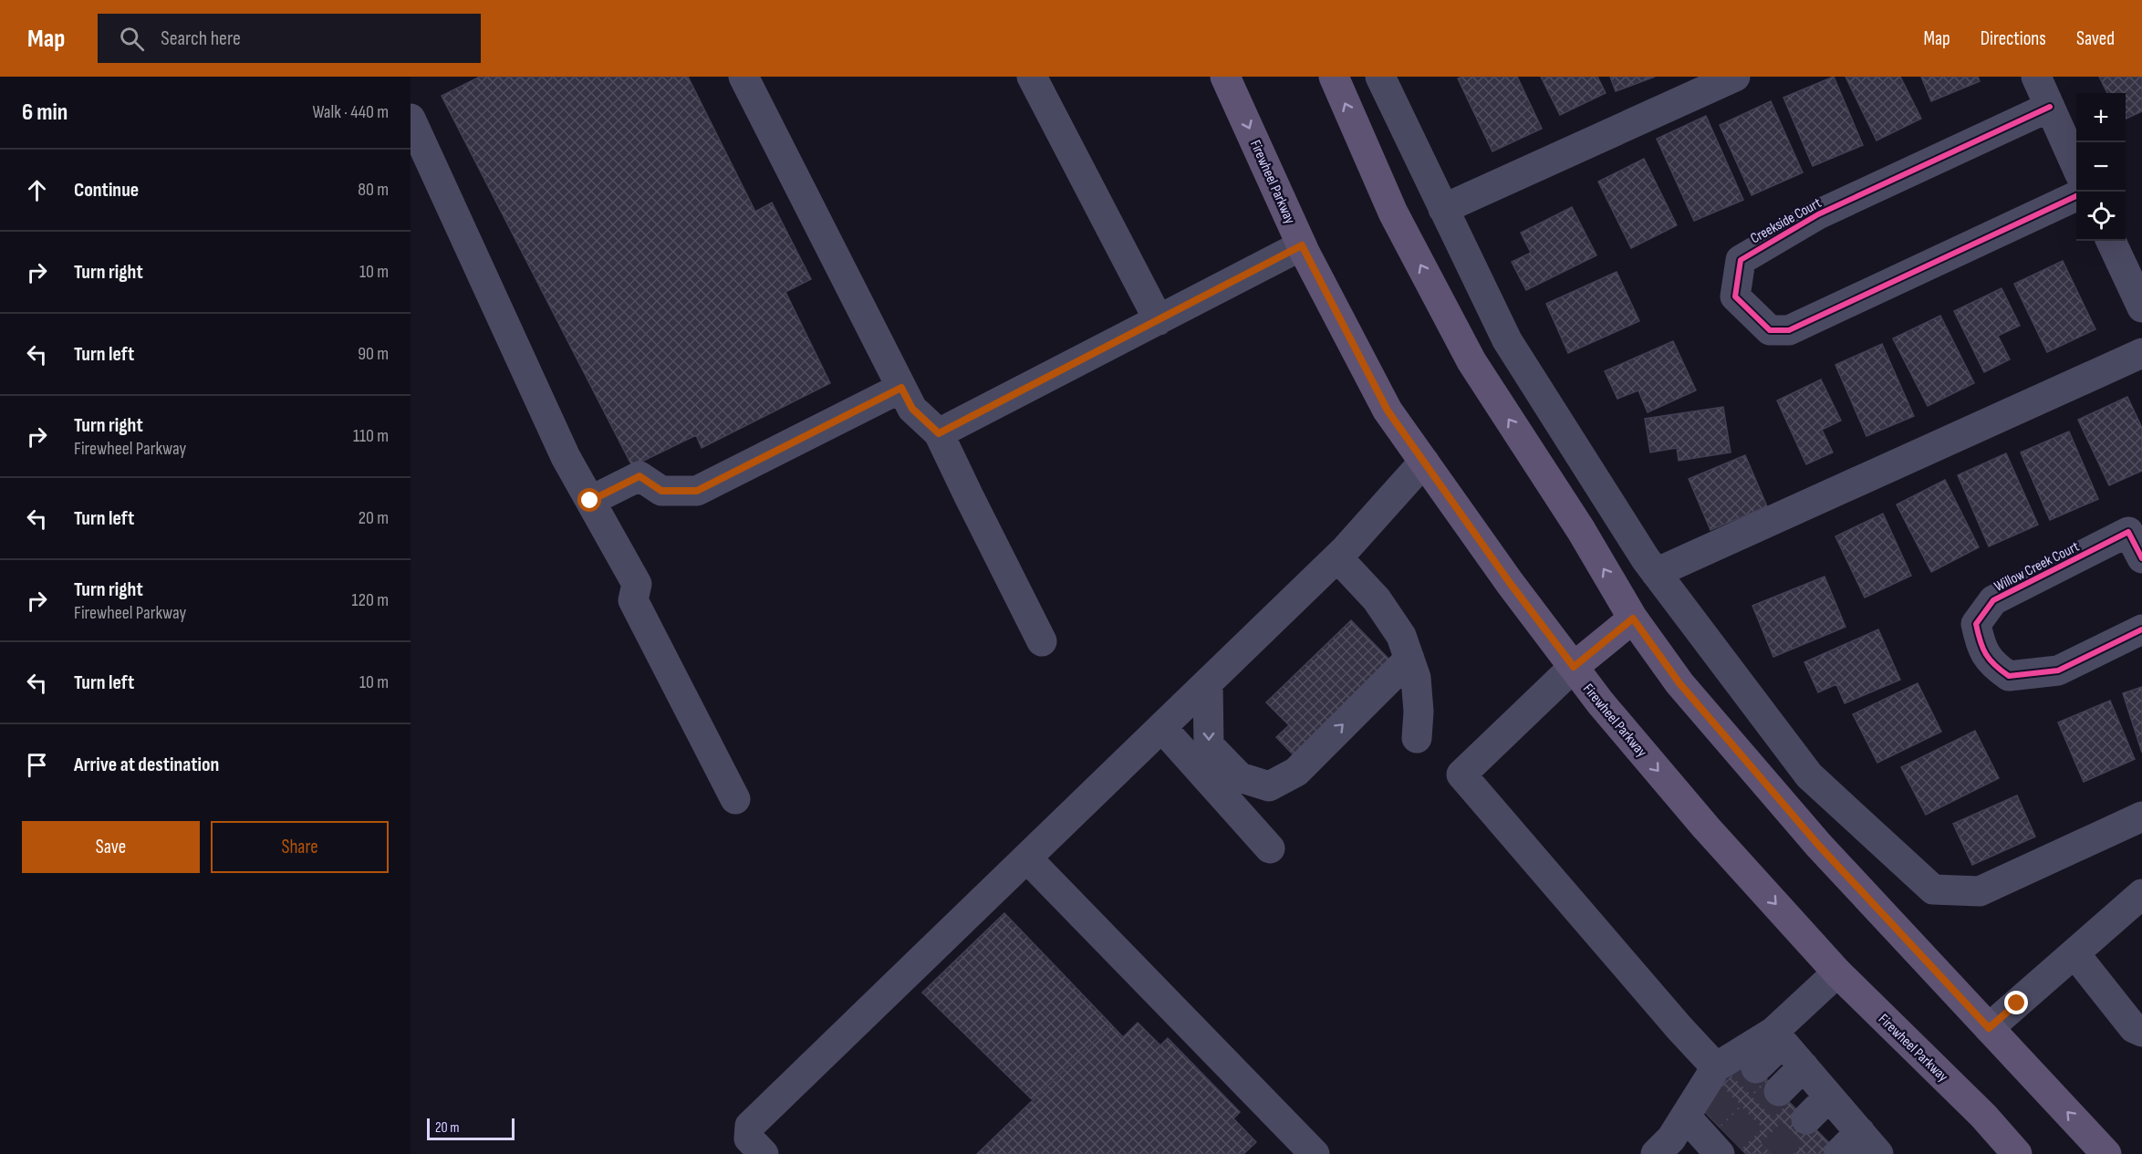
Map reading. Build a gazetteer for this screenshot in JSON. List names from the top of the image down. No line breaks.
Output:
{"streets":{"main road":["Firewheel Parkway"],"street":["Creekside Court","Willow Creek Court"]},"scale_bar":"20 m","page":{"header":"Map","search":"Search here","nav":["Map","Directions","Saved"],"heading":["6 min","Walk · 440 m"],"map_buttons":["+","−"],"list":[["Continue","80 m"],["Turn right","10 m"],["Turn left","90 m"],["Turn right","Firewheel Parkway","110 m"],["Turn left","20 m"],["Turn right","Firewheel Parkway","120 m"],["Turn left","10 m"],"Arrive at destination"],"buttons":["Save","Share"],"scale":"20 m"}}
